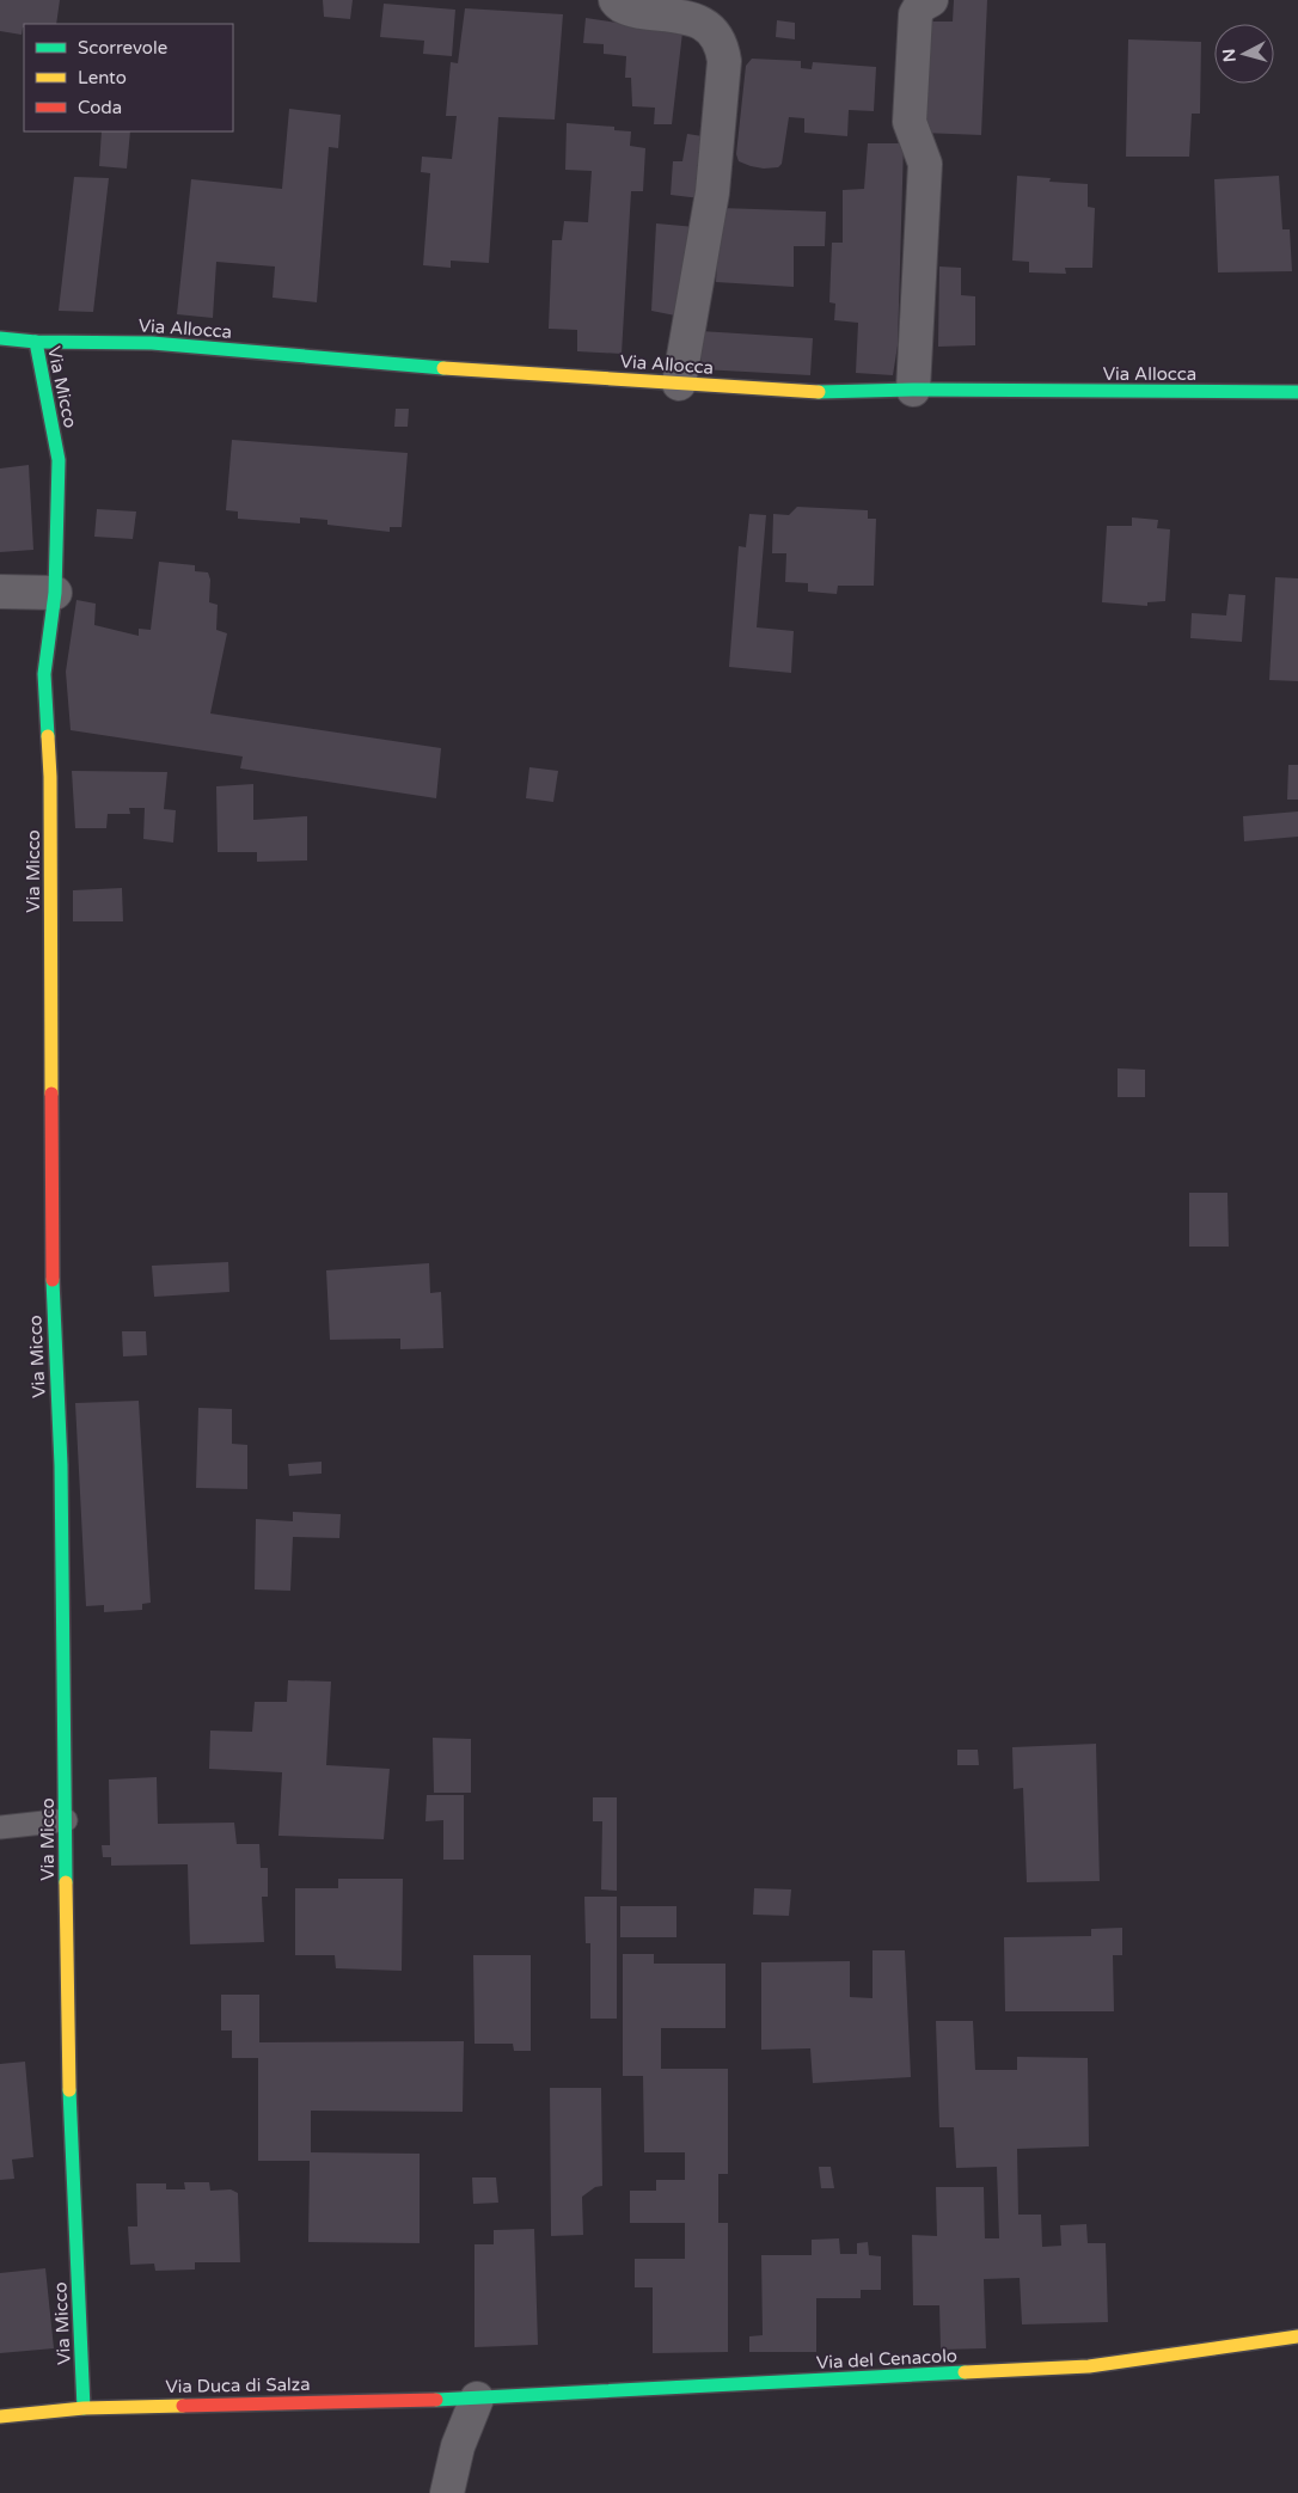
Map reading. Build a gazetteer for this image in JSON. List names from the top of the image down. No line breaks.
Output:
{"streets":{"street":["Via Allocca","Via Micco","Via del Cenacolo","Via Duca di Salza"]},"crossings":[["Via Allocca","Via Micco"],["Via Micco","Via Duca di Salza"],["Via del Cenacolo","Via Duca di Salza"]],"legend":["Scorrevole","Lento","Coda"],"north":"left"}
